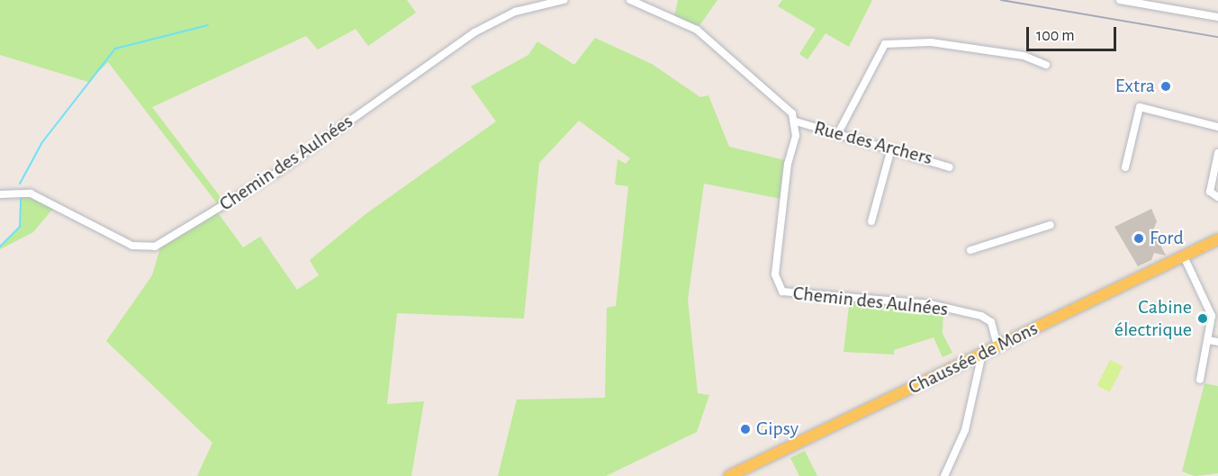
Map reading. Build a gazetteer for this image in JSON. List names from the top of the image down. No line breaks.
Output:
{"streets":{"main road":["Chaussée de Mons"],"street":["Rue des Archers","Chemin des Aulnées"]},"crossings":[["Rue des Archers","Chemin des Aulnées"],["Chemin des Aulnées","Chaussée de Mons"]],"places":["Extra","Ford","Cabine électrique","Gipsy"],"scale_bar":"100 m"}
